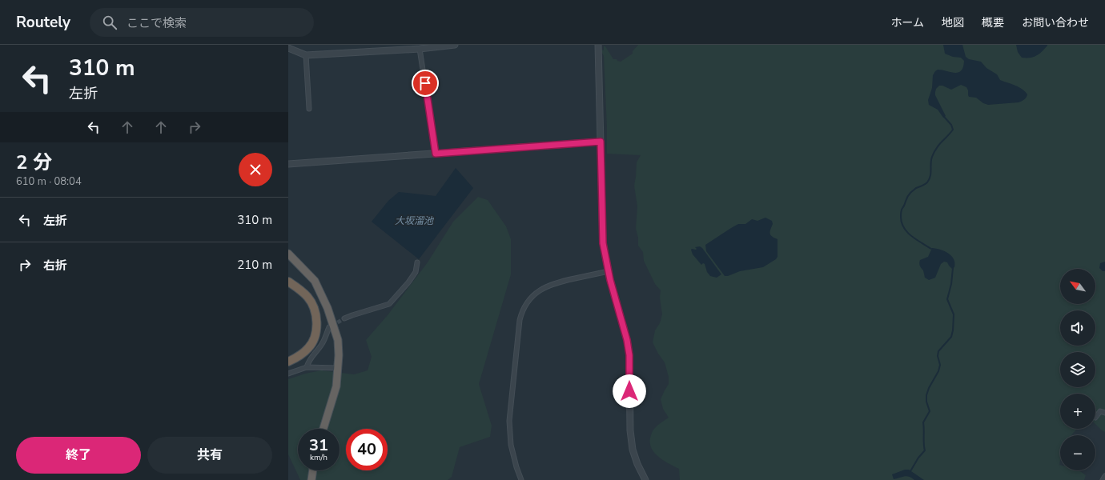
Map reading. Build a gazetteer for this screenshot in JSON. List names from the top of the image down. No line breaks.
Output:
{"water":["大坂溜池"],"north":"top left","page":{"header":"Routely","search":"ここで検索","nav":["ホーム","地図","概要","お問い合わせ"],"turn":["310 m","左折"],"heading":["2 分","610 m · 08:04"],"list":[{"name":"左折","value":"310 m"},{"name":"右折","value":"210 m"}],"map_buttons":["+","−"],"speed":"31 km/h","limit":"40","buttons":["終了","共有"]}}
